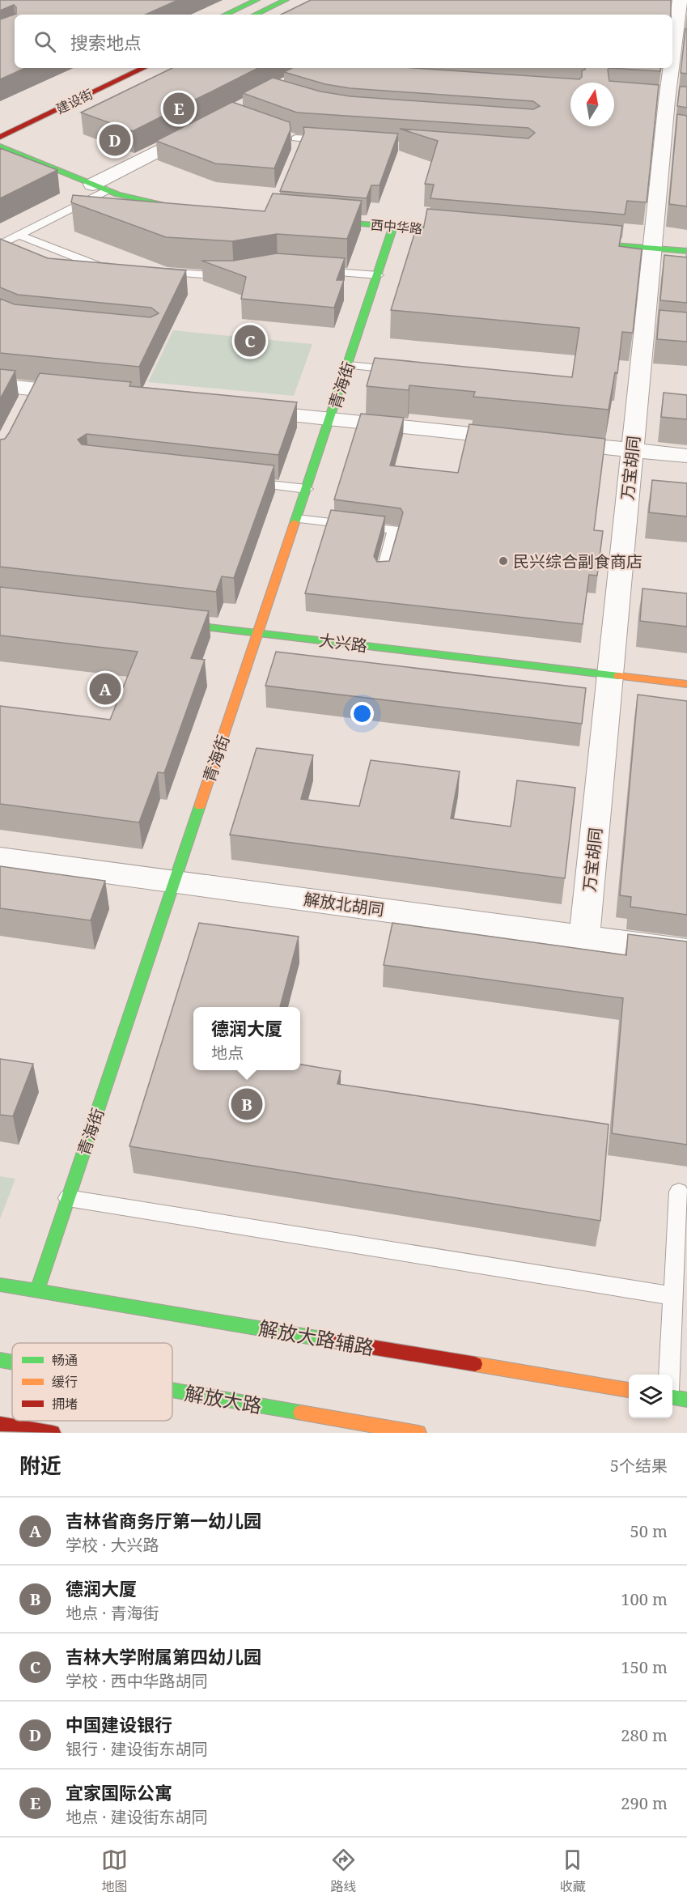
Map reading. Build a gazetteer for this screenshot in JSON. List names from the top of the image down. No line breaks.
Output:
{"streets":{"street":["建设街","西中华路","青海街","万宝胡同","大兴路","解放北胡同","解放大路辅路","解放大路"]},"crossings":[["西中华路","青海街"],["青海街","大兴路"],["青海街","解放北胡同"],["青海街","解放大路辅路"],["万宝胡同","大兴路"],["万宝胡同","解放北胡同"]],"places":["民兴综合副食商店"],"legend":["畅通","缓行","拥堵"],"north":"top","page":{"search":"搜索地点","pins":["E","D","C","A","B"],"popup":["德润大厦","地点"],"heading":["附近","5个结果"],"list":[{"mark":"A","name":"吉林省商务厅第一幼儿园","note":"学校 · 大兴路","value":"50 m"},{"mark":"B","name":"德润大厦","note":"地点 · 青海街","value":"100 m"},{"mark":"C","name":"吉林大学附属第四幼儿园","note":"学校 · 西中华路胡同","value":"150 m"},{"mark":"D","name":"中国建设银行","note":"银行 · 建设街东胡同","value":"280 m"},{"mark":"E","name":"宜家国际公寓","note":"地点 · 建设街东胡同","value":"290 m"}],"nav":["地图","路线","收藏"]}}
